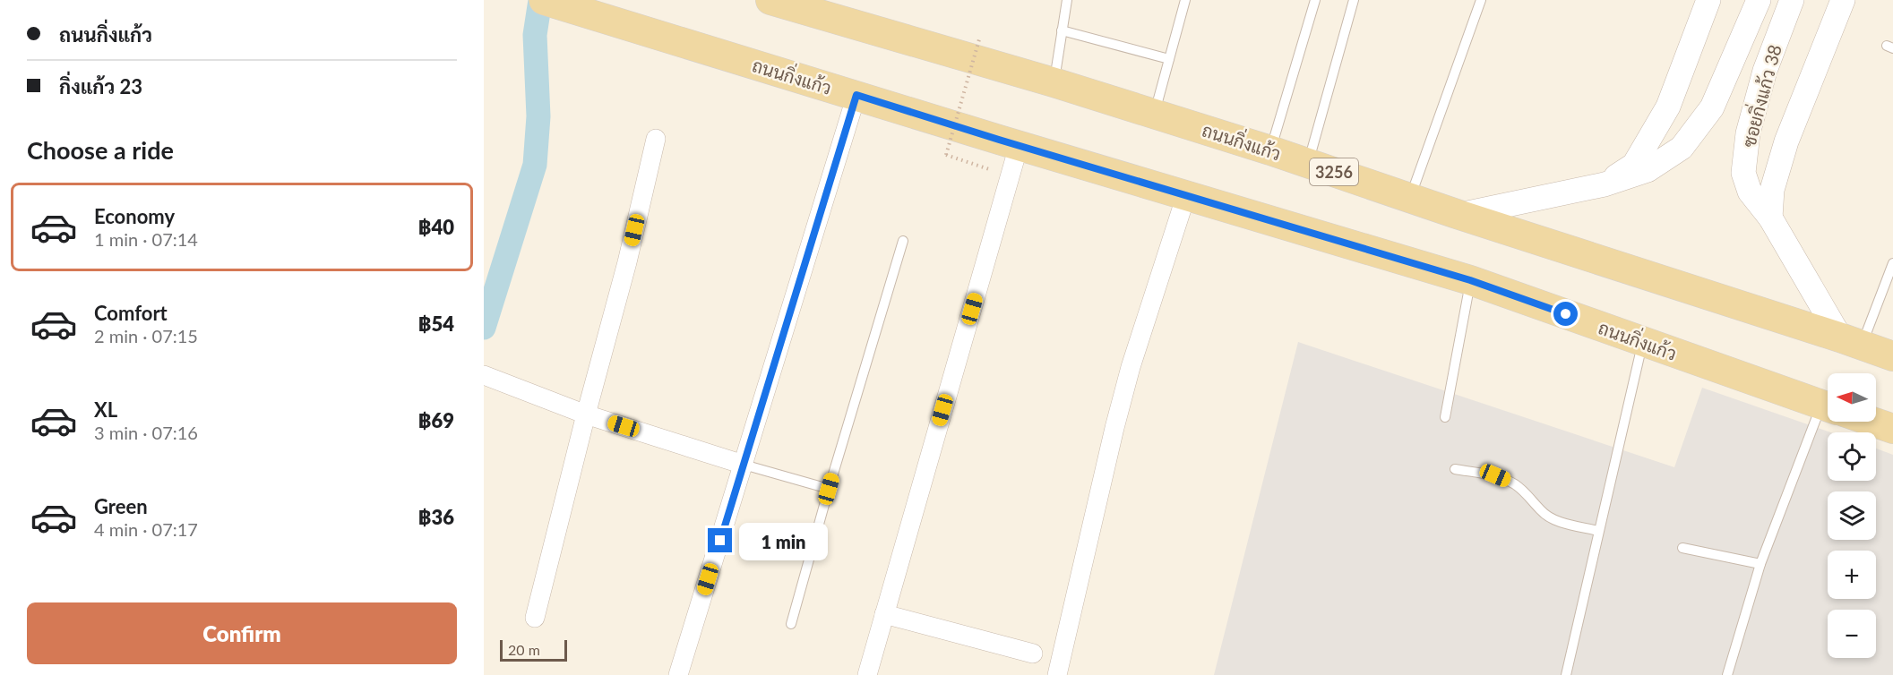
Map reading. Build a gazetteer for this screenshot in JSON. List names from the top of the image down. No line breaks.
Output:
{"streets":{"main road":["ถนนกิ่งแก้ว","3256"],"street":["ซอยกิ่งแก้ว 38"]},"crossings":[["ถนนกิ่งแก้ว","ซอยกิ่งแก้ว 38"]],"scale_bar":"20 m","north":"left","page":{"banner":["ถนนกิ่งแก้ว","กิ่งแก้ว 23"],"heading":"Choose a ride","list":[{"name":"Economy","note":"1 min · 07:14","value":"฿40"},{"name":"Comfort","note":"2 min · 07:15","value":"฿54"},{"name":"XL","note":"3 min · 07:16","value":"฿69"},{"name":"Green","note":"4 min · 07:17","value":"฿36"}],"map_buttons":["+","−"],"bubble":"1 min","buttons":"Confirm","scale":"20 m"}}
